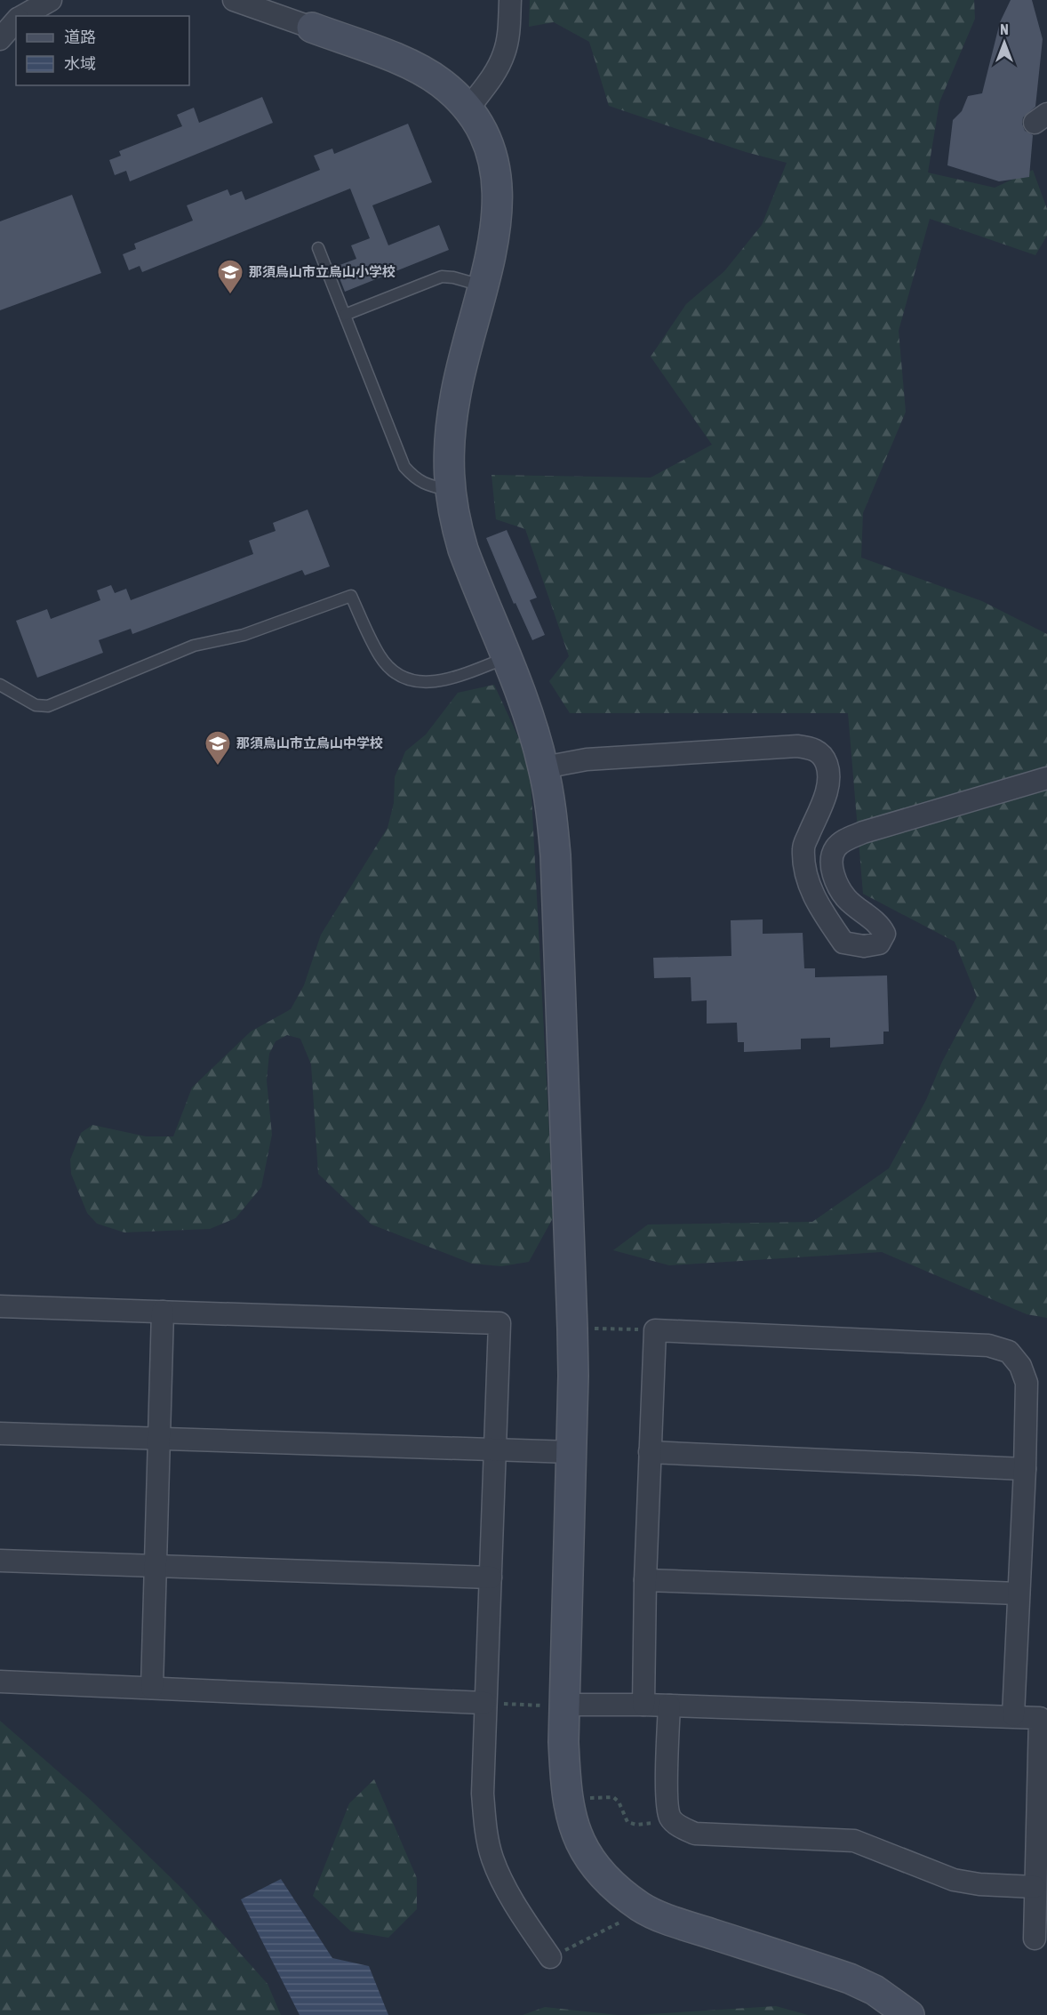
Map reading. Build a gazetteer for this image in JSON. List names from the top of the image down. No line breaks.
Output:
{"places":{"school or university":["那須烏山市立烏山小学校","那須烏山市立烏山中学校"]},"legend":["道路","水域"],"north":"top"}
